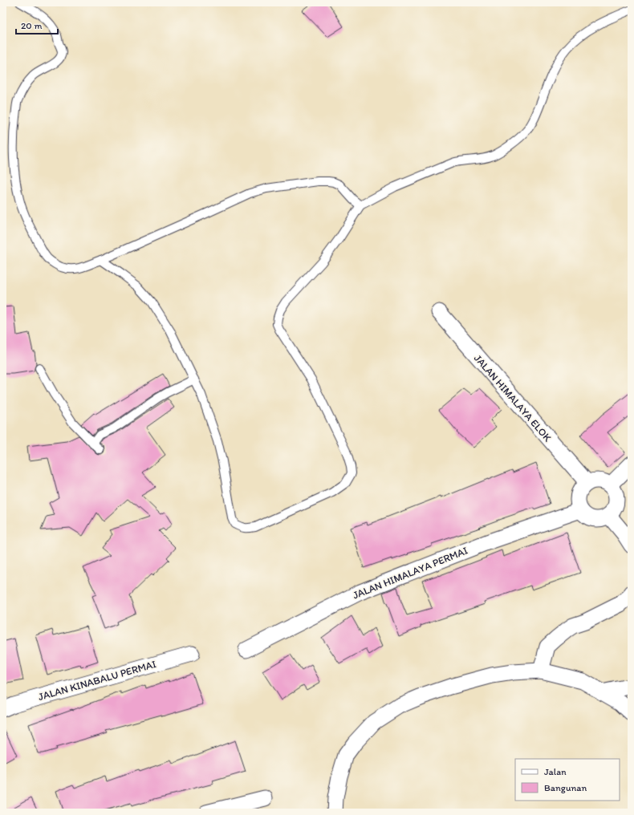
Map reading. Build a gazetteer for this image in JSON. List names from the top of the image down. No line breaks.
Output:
{"streets":{"street":["JALAN HIMALAYA ELOK","JALAN HIMALAYA PERMAI","JALAN KINABALU PERMAI"]},"crossings":[["JALAN HIMALAYA ELOK","JALAN HIMALAYA PERMAI"]],"legend":["Jalan","Bangunan"],"scale_bar":"20 m"}
